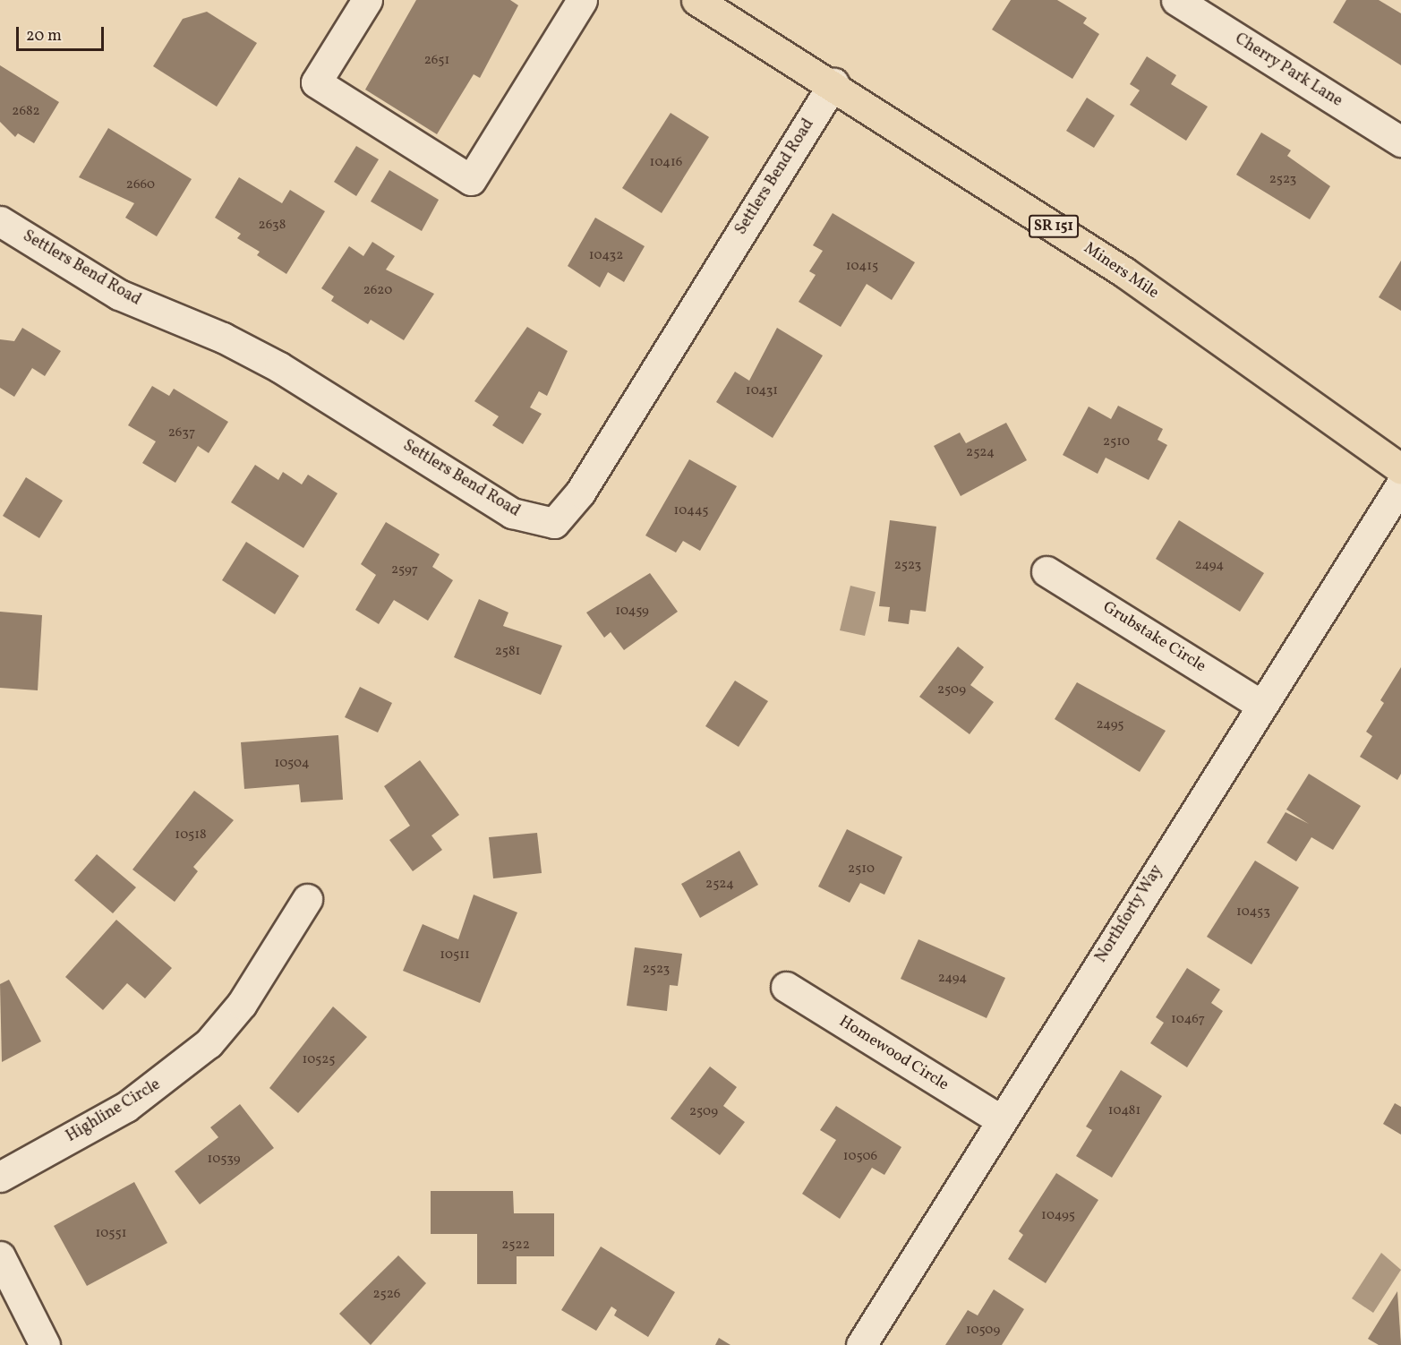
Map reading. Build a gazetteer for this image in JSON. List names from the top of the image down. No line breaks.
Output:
{"streets":{"main road":["SR 151","Miners Mile"],"street":["Cherry Park Lane","Settlers Bend Road","Grubstake Circle","Northforty Way","Homewood Circle","Highline Circle"]},"crossings":[["Settlers Bend Road","Miners Mile"],["Grubstake Circle","Northforty Way"],["Northforty Way","Homewood Circle"]],"house_numbers":["2651","2682","10416","2523","2660","2638","10432","10415","2620","10431","2637","2510","2524","10445","2523","2494","2597","10459","2581","2509","2495","10504","10518","2510","2524","10453","10511","2523","2494","10467","10525","10481","2509","10506","10539","10495","10551","2522","2526","10509"],"scale_bar":"20 m"}
